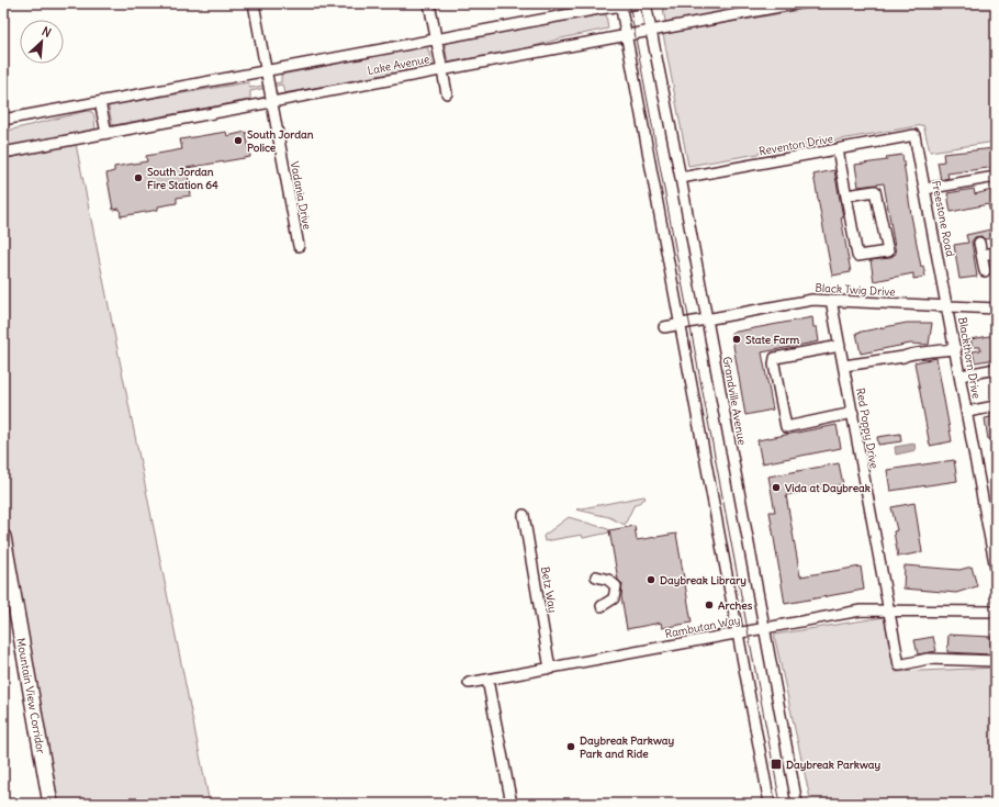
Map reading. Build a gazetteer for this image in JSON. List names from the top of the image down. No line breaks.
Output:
{"streets":{"highway":["Mountain View Corridor"],"street":["Lake Avenue","Reventon Drive","Vadania Drive","Freestone Road","Black Twig Drive","Blackthorn Drive","Grandville Avenue","Red Poppy Drive","Betz Way","Rambutan Way"]},"crossings":[["Lake Avenue","Vadania Drive"],["Lake Avenue","Grandville Avenue"],["Reventon Drive","Freestone Road"],["Reventon Drive","Grandville Avenue"],["Freestone Road","Black Twig Drive"],["Freestone Road","Blackthorn Drive"],["Black Twig Drive","Blackthorn Drive"],["Black Twig Drive","Grandville Avenue"],["Black Twig Drive","Red Poppy Drive"],["Grandville Avenue","Rambutan Way"],["Red Poppy Drive","Rambutan Way"],["Betz Way","Rambutan Way"]],"places":{"other":["South Jordan Police","South Jordan Fire Station 64","State Farm","Vida at Daybreak","Daybreak Library","Arches","Daybreak Parkway Park and Ride"],"transit":["Daybreak Parkway"]},"north":"top right"}
